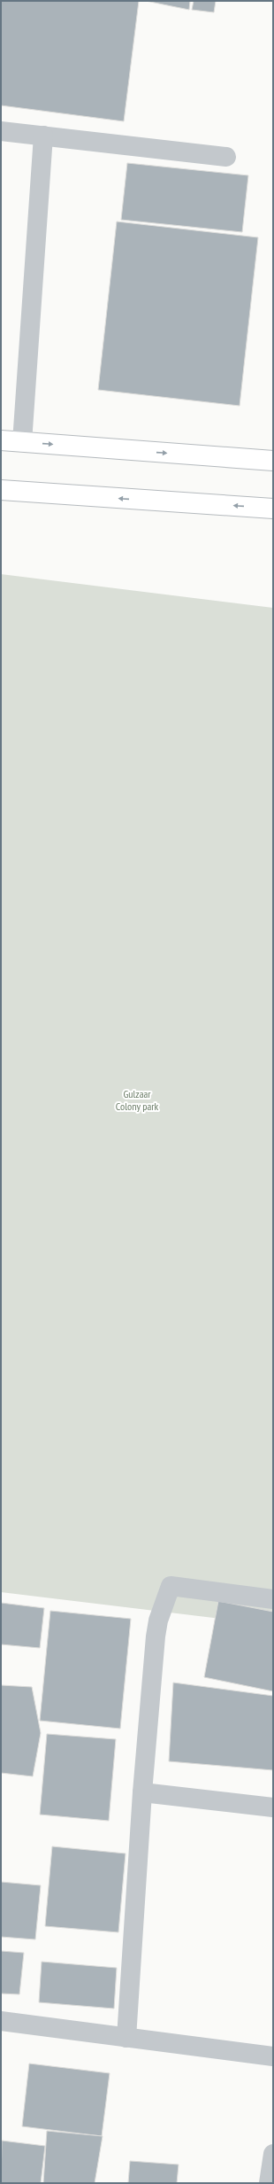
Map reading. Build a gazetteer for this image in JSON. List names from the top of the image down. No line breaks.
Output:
{"parks":["Gulzaar Colony park"]}
